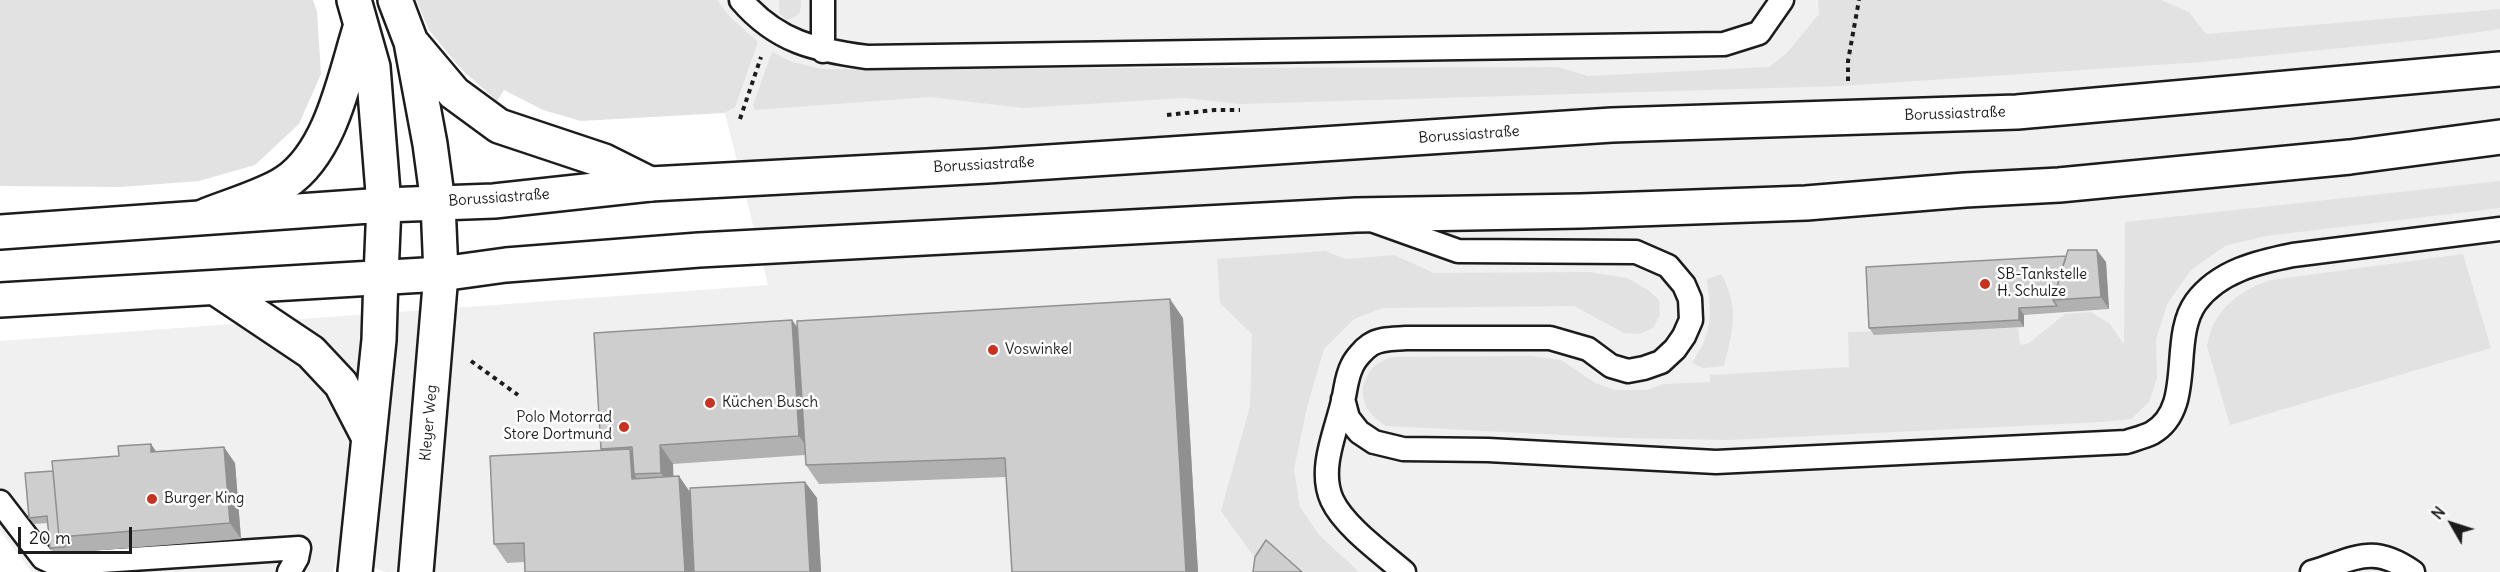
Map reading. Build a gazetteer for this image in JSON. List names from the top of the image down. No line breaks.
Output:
{"streets":{"main road":["Borussiastraße","Kleyer Weg"]},"crossings":[["Borussiastraße","Kleyer Weg"]],"places":["SB-Tankstelle H. Schulze","Voswinkel","Küchen Busch","Polo Motorrad Store Dortmund","Burger King"],"scale_bar":"20 m","north":"top left"}
